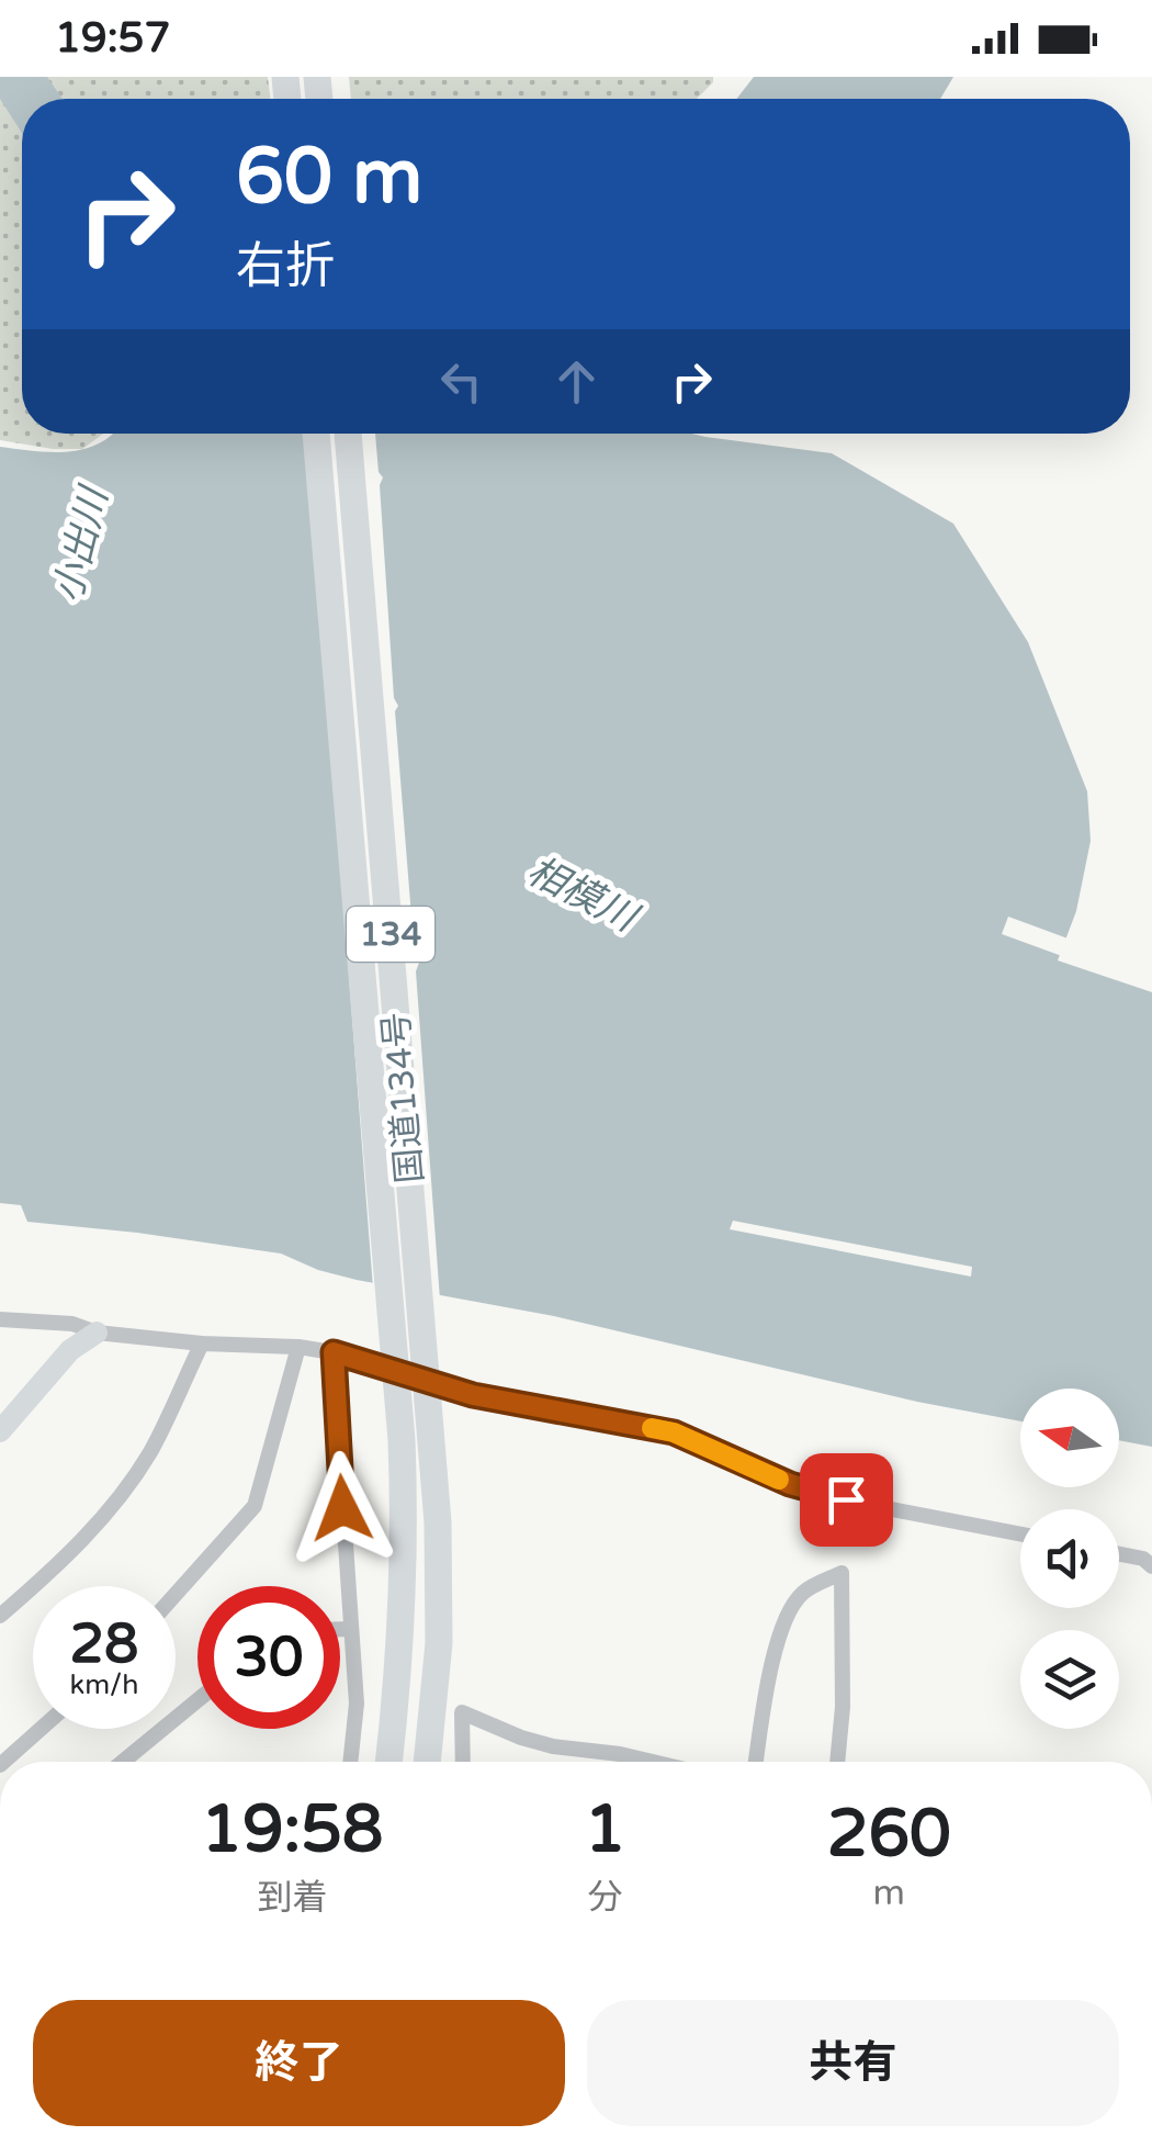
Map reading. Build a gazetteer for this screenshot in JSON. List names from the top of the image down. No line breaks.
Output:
{"streets":{"highway":["134","国道134号"]},"water":["小出川","相模川"],"north":"left","page":{"status":"19:57","turn":["60 m","右折"],"speed":"28 km/h","limit":"30","eta":["19:58","到着","1","分","260","m"],"buttons":["終了","共有"]}}
